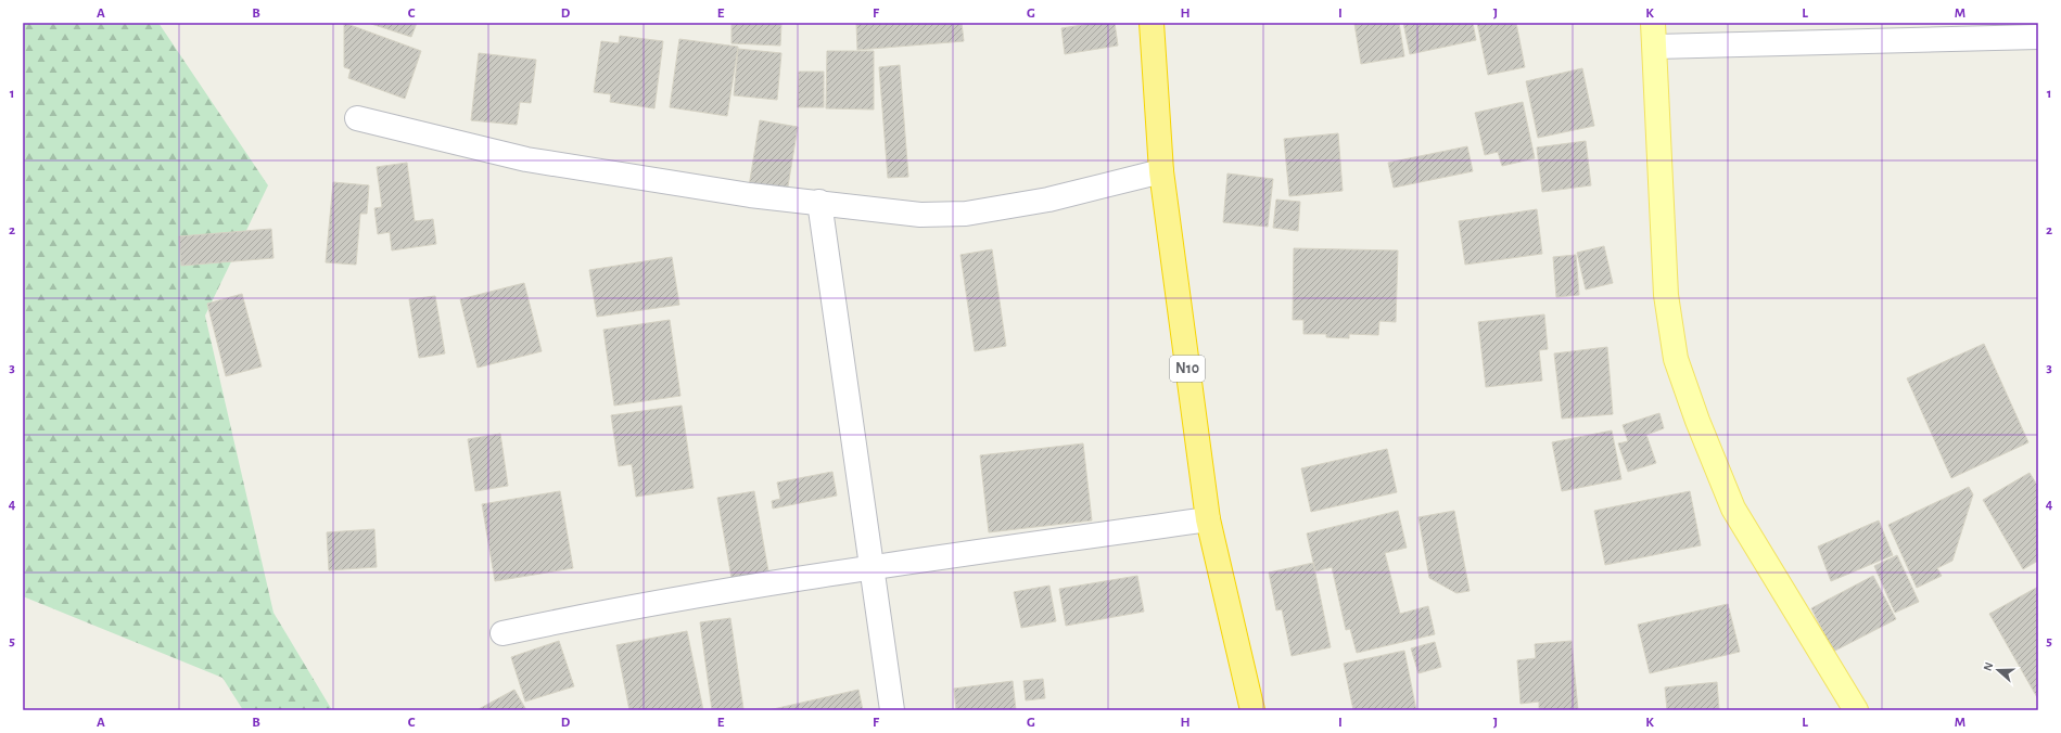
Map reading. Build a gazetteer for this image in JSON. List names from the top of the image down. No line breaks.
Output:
{"streets":{"highway":["N10"]},"north":"left","grid":{"columns":["A","B","C","D","E","F","G","H","I","J","K","L","M"],"rows":["1","2","3","4","5"]}}
